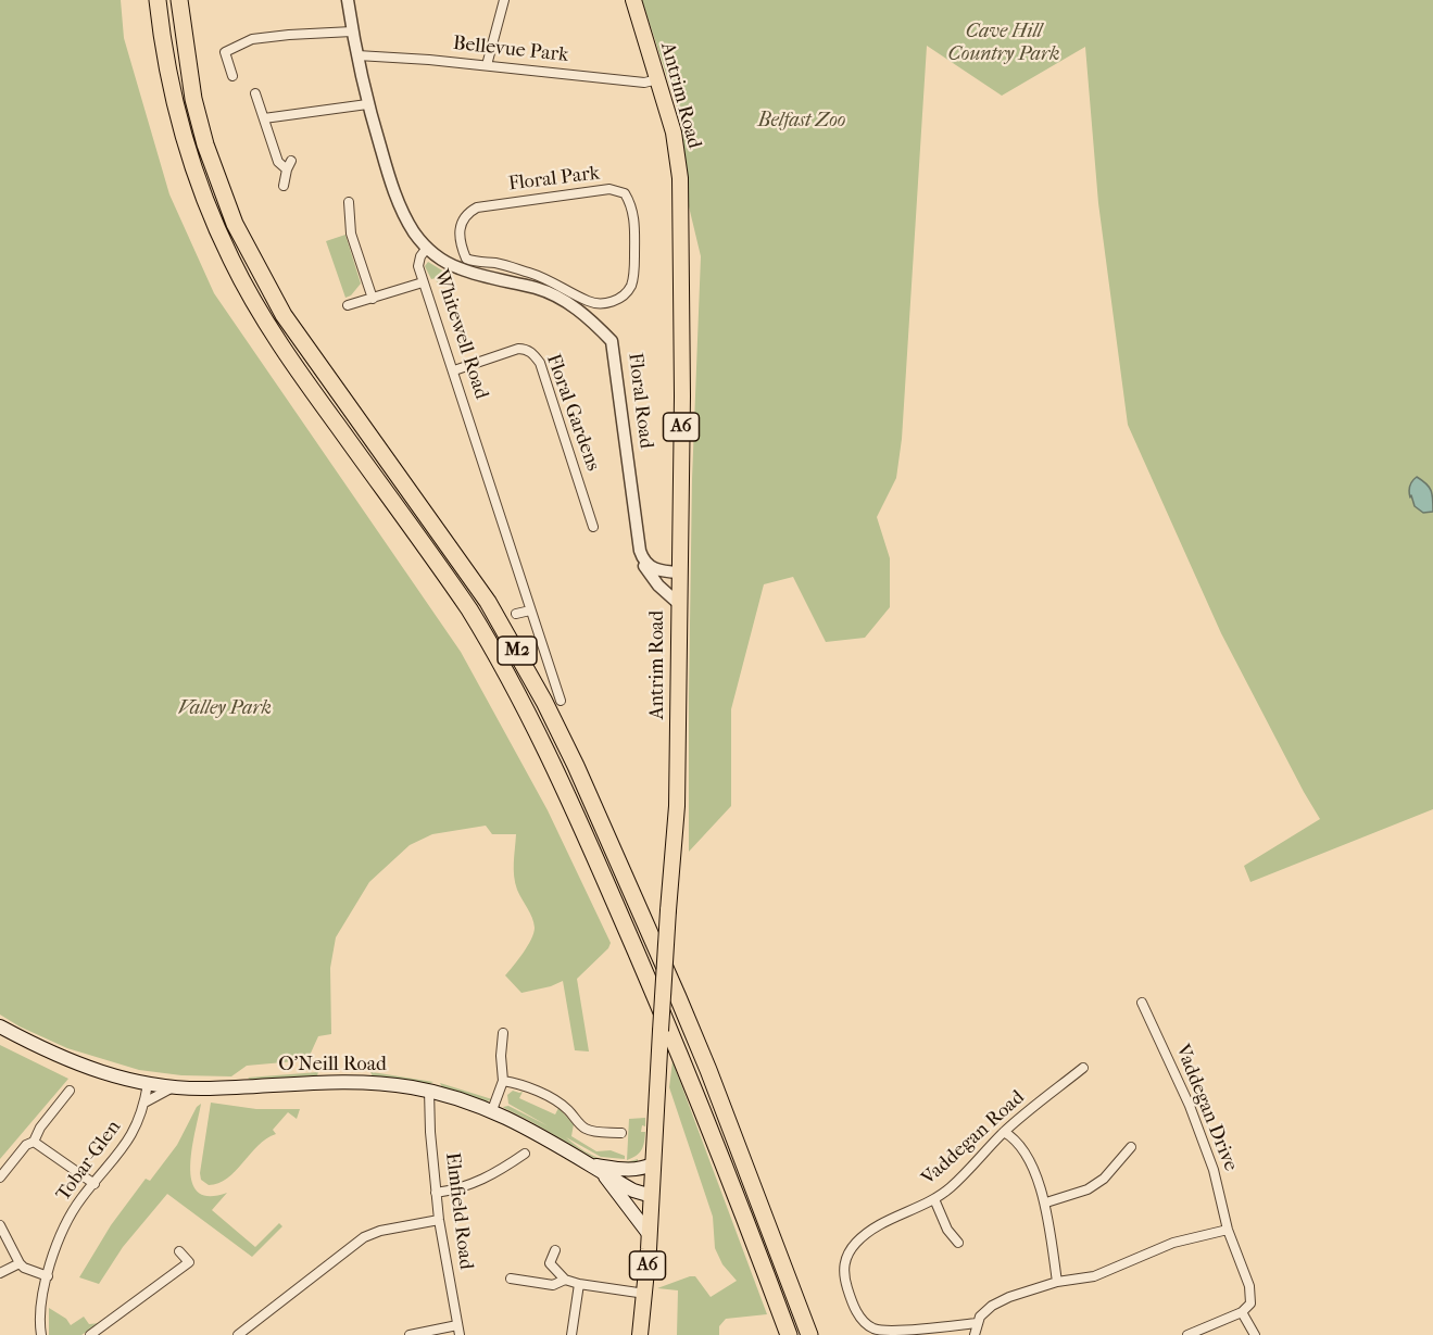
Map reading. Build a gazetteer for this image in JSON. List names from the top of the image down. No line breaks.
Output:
{"streets":{"highway":["M2"],"main road":["Antrim Road","A6","O'Neill Road"],"street":["Bellevue Park","Floral Park","Whitewell Road","Floral Road","Floral Gardens","Vaddegan Drive","Vaddegan Road","Tobar-Glen","Elmfield Road"]},"crossings":[["Bellevue Park","Antrim Road"],["Bellevue Park","Whitewell Road"],["Antrim Road","O'Neill Road"],["Whitewell Road","Floral Road"],["Whitewell Road","Floral Gardens"],["O'Neill Road","Tobar-Glen"],["O'Neill Road","Elmfield Road"]],"parks":["Cave Hill Country Park","Belfast Zoo","Valley Park"]}
